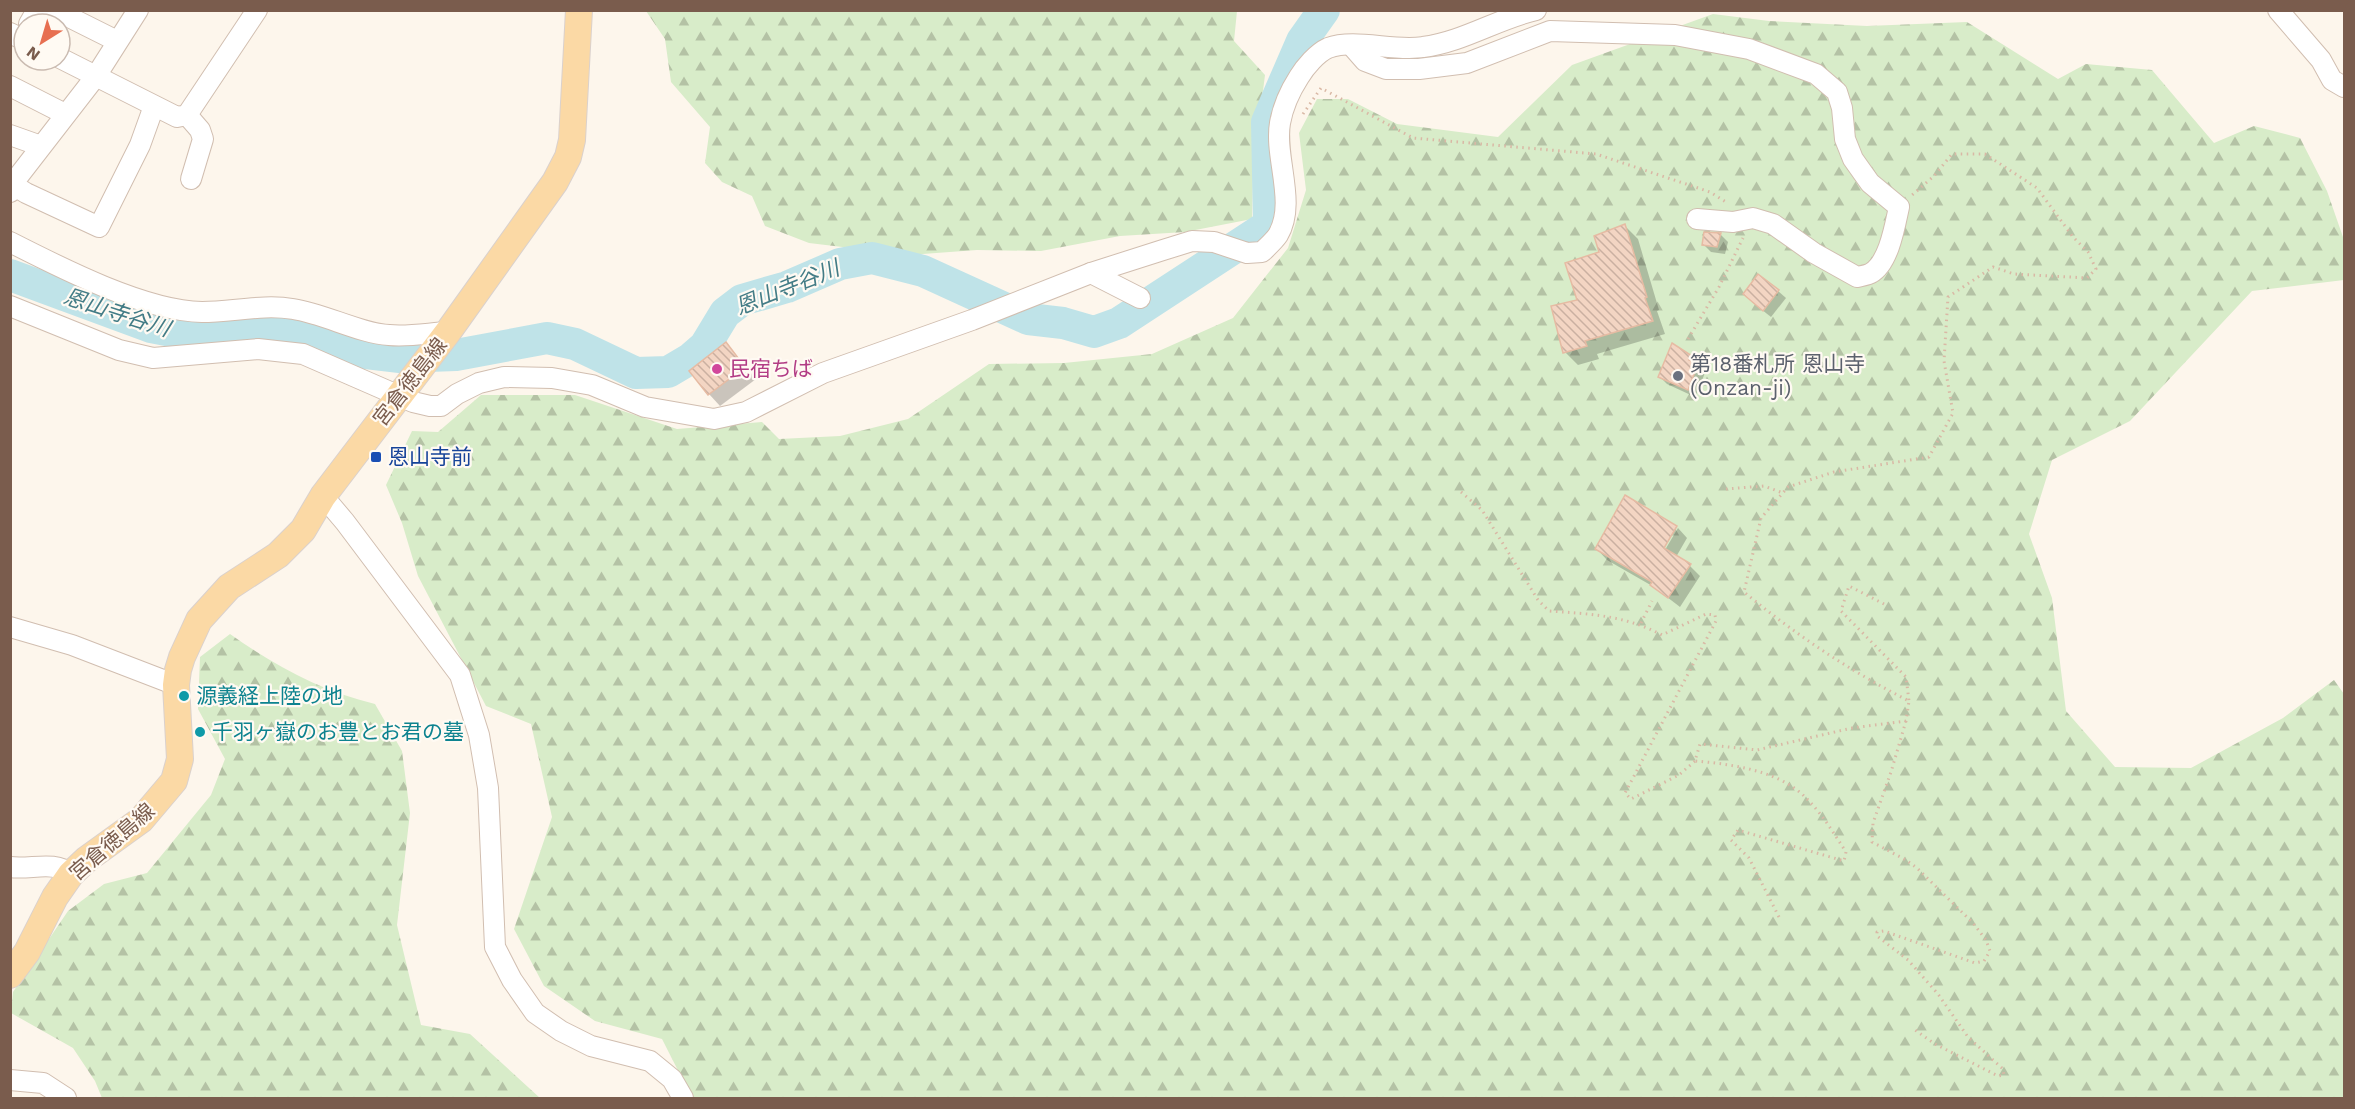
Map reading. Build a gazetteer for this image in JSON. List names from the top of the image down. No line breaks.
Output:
{"streets":{"main road":["宮倉徳島線"]},"water":["恩山寺谷川"],"places":{"other":["民宿ちば","第18番札所 恩山寺 (Onzan-ji)","源義経上陸の地","千羽ヶ嶽のお豊とお君の墓"],"transit":["恩山寺前"]},"north":"bottom left"}
